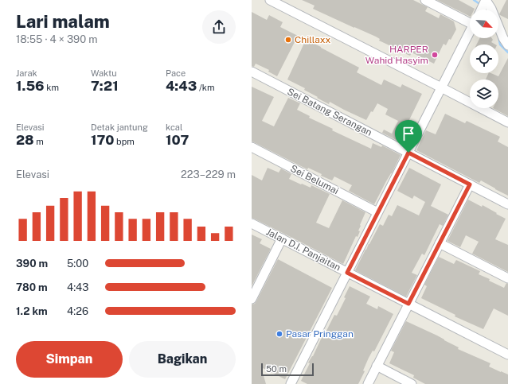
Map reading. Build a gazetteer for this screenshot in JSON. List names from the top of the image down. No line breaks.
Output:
{"streets":{"street":["Sei Batang Serangan","Sei Belumai","Jalan D.I. Panjaitan"]},"places":["Chillaxx","HARPER Wahid Hasyim","Pasar Pringgan"],"scale_bar":"50 m","north":"bottom right","page":{"heading":["Lari malam","18:55 · 4 × 390 m"],"stats":[["Jarak","1.56 km"],["Waktu","7:21"],["Pace","4:43 /km"],["Elevasi","28 m"],["Detak jantung","170 bpm"],["kcal","107"]],"chart":["Elevasi","223–229 m"],"list":[{"name":"390 m","note":"5:00"},{"name":"780 m","note":"4:43"},{"name":"1.2 km","note":"4:26"}],"buttons":["Simpan","Bagikan"],"scale":"50 m"}}
